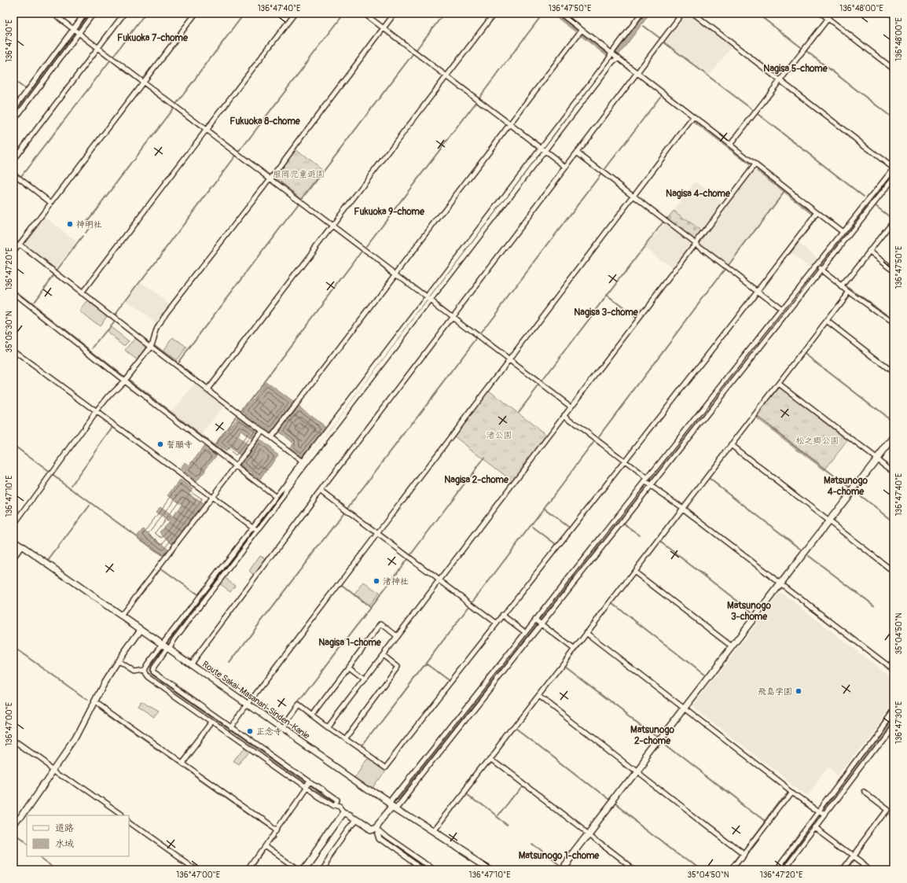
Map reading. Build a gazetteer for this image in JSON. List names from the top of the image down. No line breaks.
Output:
{"streets":{"street":["Route Sakai-Masanari-Sinden-Kanie"]},"districts":["Fukuoka 7-chome","Nagisa 5-chome","Fukuoka 8-chome","Nagisa 4-chome","Fukuoka 9-chome","Nagisa 3-chome","Nagisa 2-chome","Matsunogo 4-chome","Matsunogo 3-chome","Nagisa 1-chome","Matsunogo 2-chome","Matsunogo 1-chome"],"parks":["服岡児童遊園","渚公園","松之郷公園"],"places":["神明社","誓願寺","渚神社","飛島学園","正念寺"],"legend":["道路","水域"],"coordinates":["136°47'40\"E","136°47'50\"E","136°48'00\"E","136°47'30\"E","136°47'20\"E","35°05'30\"N","136°47'10\"E","35°04'50\"N","136°47'00\"E"]}
